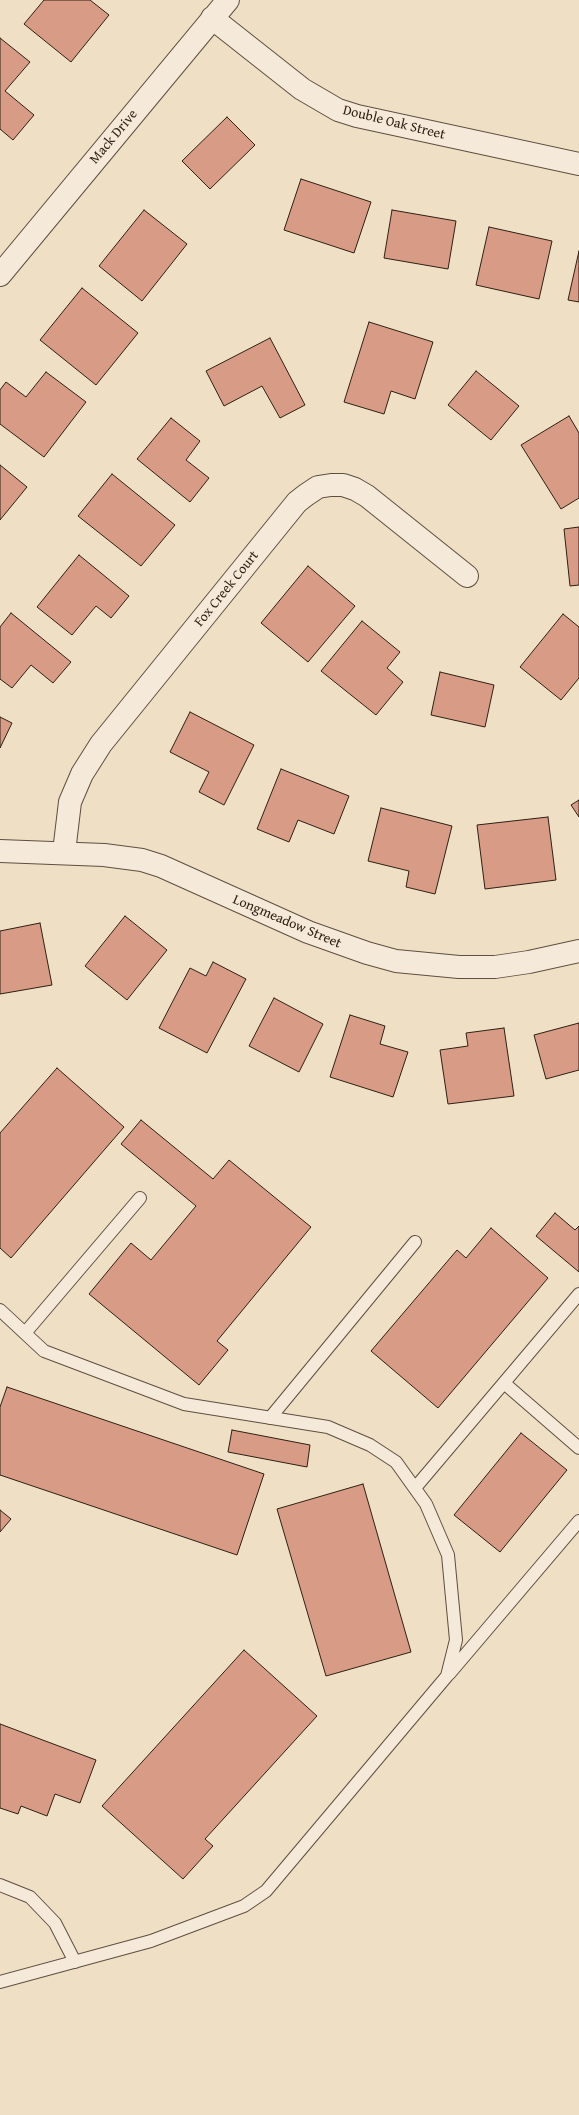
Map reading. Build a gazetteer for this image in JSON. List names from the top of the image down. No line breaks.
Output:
{"streets":{"street":["Double Oak Street","Mack Drive","Fox Creek Court","Longmeadow Street"]},"crossings":[["Double Oak Street","Mack Drive"],["Fox Creek Court","Longmeadow Street"]]}
